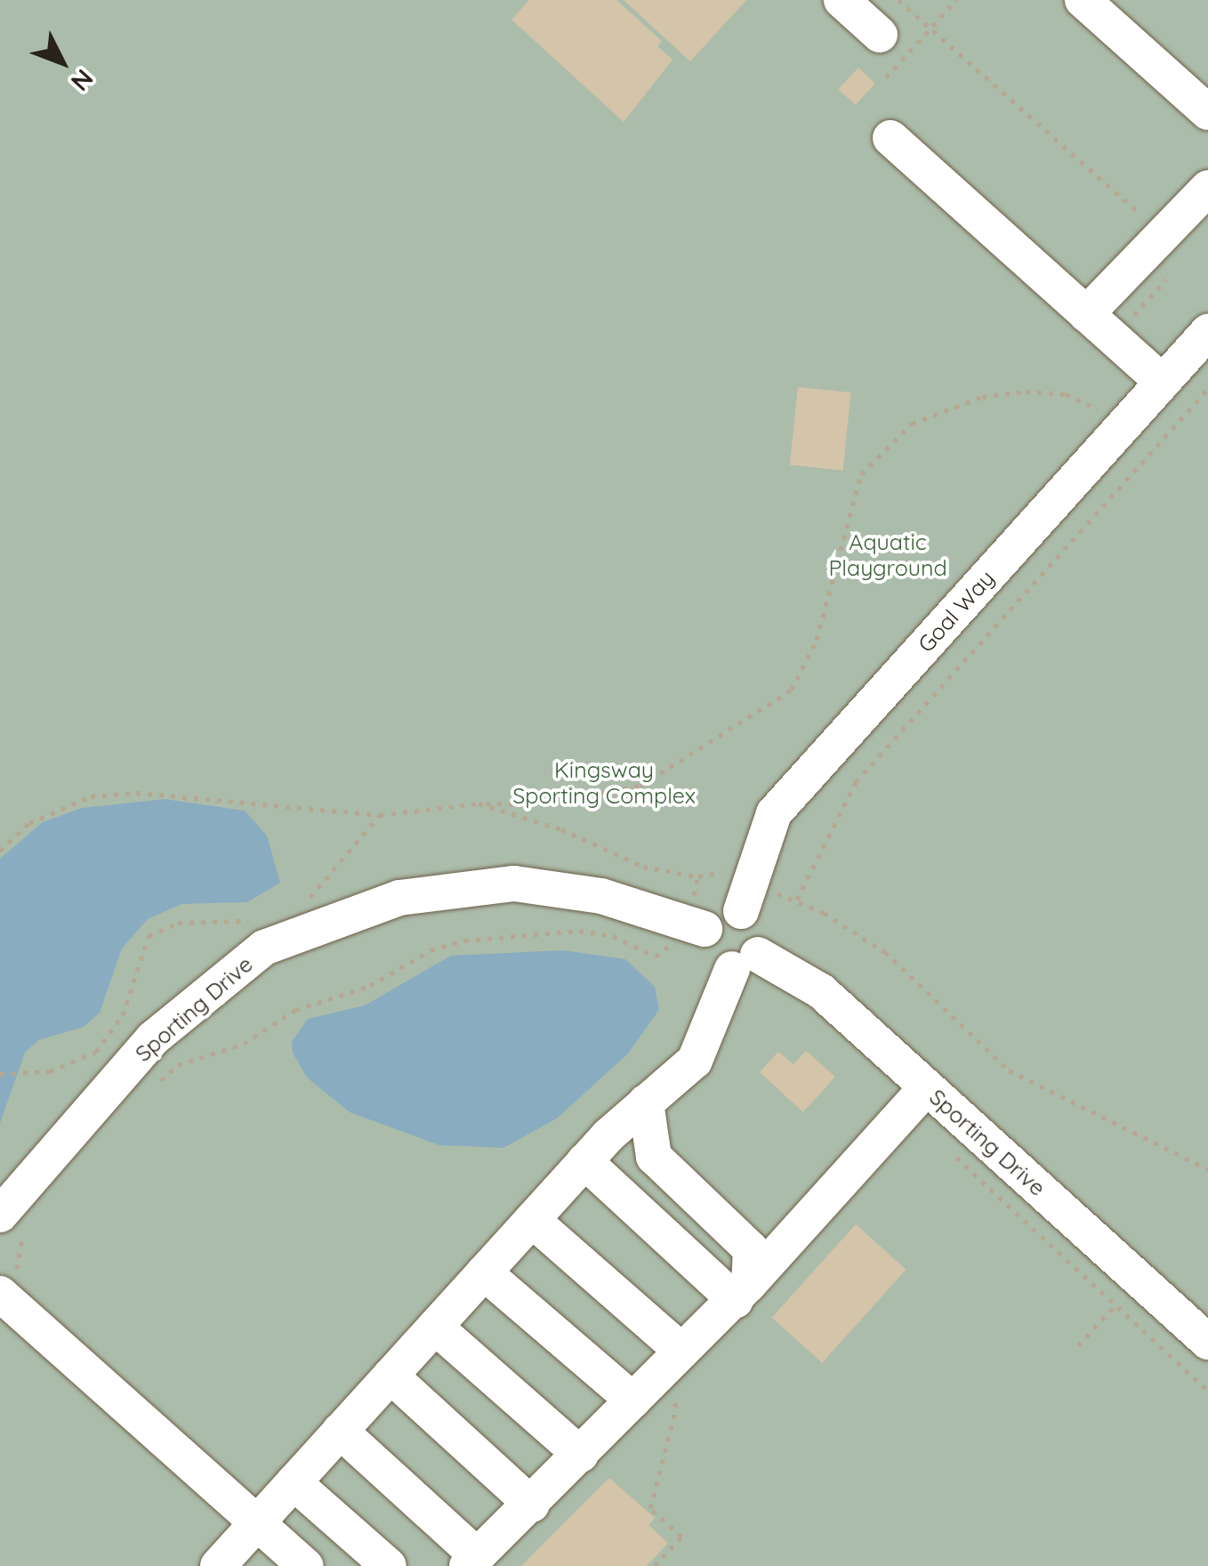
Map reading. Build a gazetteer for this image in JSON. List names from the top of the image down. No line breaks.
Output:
{"streets":{"lane":["Goal Way","Sporting Drive"]},"crossings":[["Goal Way","Sporting Drive"]],"parks":["Aquatic Playground","Kingsway Sporting Complex"],"north":"bottom right"}
